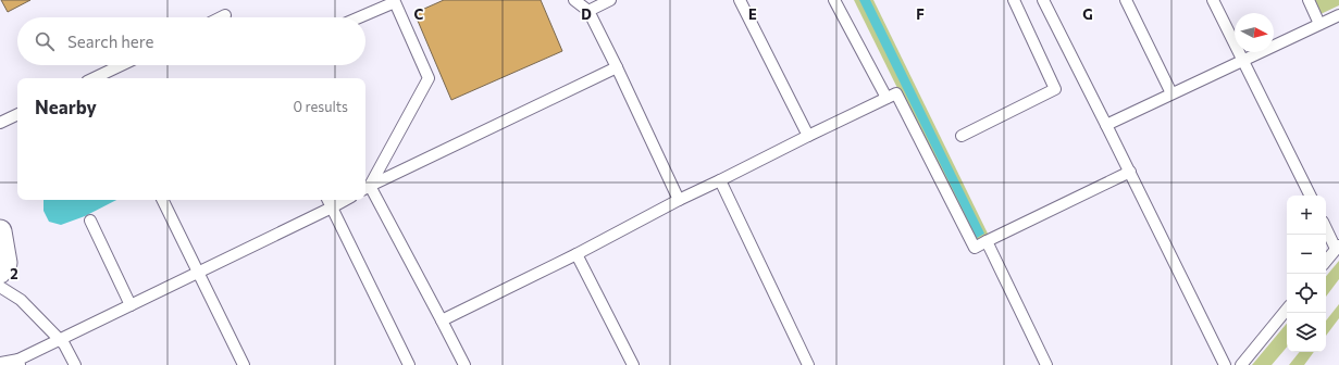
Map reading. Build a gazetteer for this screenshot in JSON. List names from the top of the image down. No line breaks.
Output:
{"north":"right","page":{"search":"Search here","heading":["Nearby","0 results"],"map_buttons":["+","−"]},"grid":{"columns":["C","D","E","F","G"],"rows":["2"]}}
